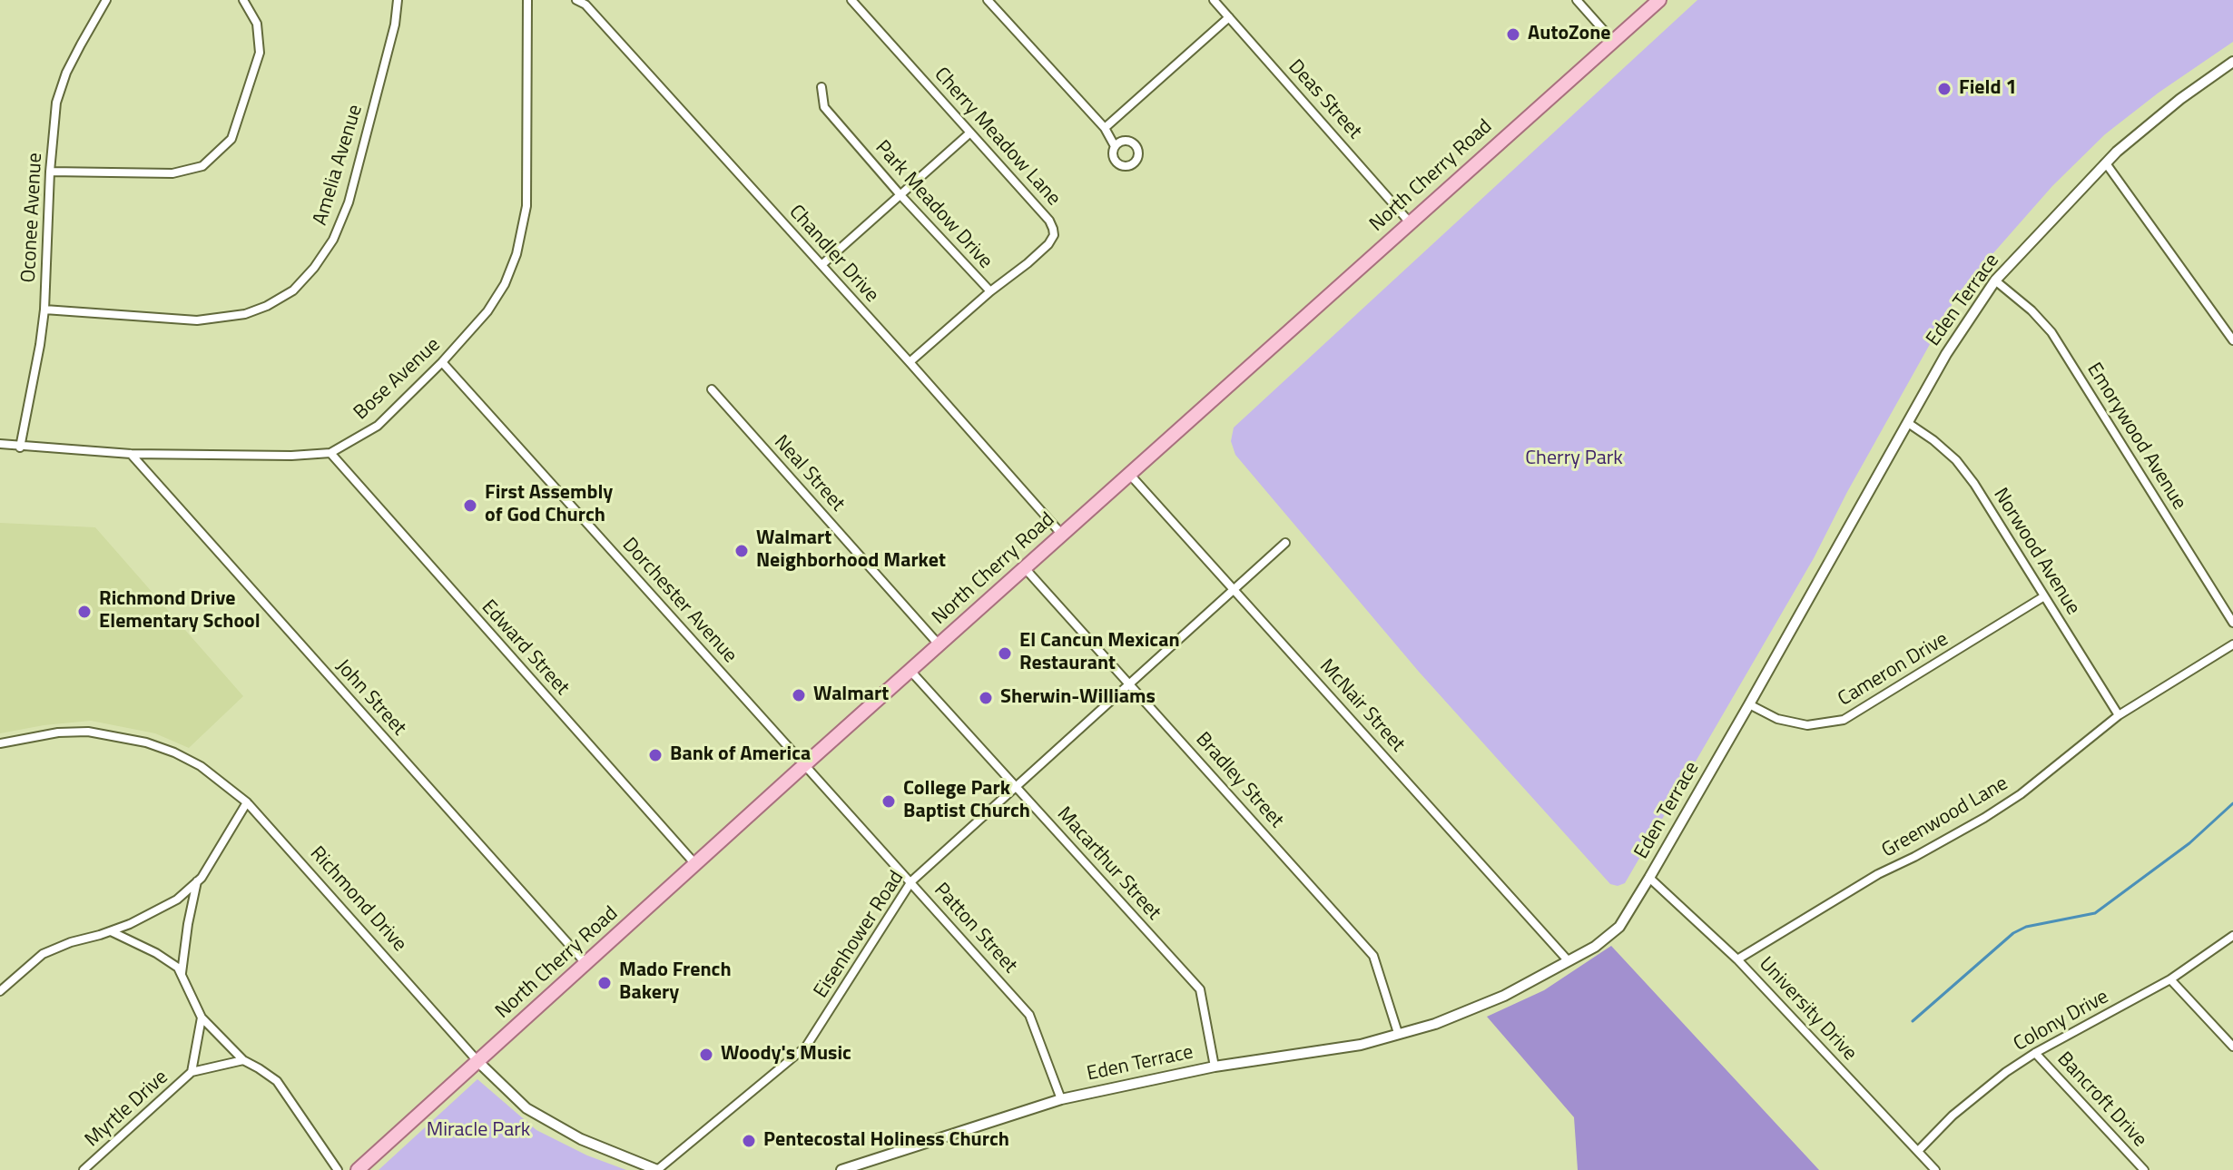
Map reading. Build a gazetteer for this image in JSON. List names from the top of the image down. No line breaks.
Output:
{"streets":{"main road":["North Cherry Road"],"street":["Deas Street","Cherry Meadow Lane","Amelia Avenue","Park Meadow Drive","Oconee Avenue","Chandler Drive","Eden Terrace","Bose Avenue","Emorywood Avenue","Neal Street","Norwood Avenue","Dorchester Avenue","Edward Street","Cameron Drive","John Street","McNair Street","Bradley Street","Greenwood Lane","Macarthur Street","Richmond Drive","Patton Street","Eisenhower Road","University Drive","Colony Drive","Bancroft Drive","Myrtle Drive"]},"crossings":[["Deas Street","North Cherry Road"],["Cherry Meadow Lane","Park Meadow Drive"],["Amelia Avenue","Oconee Avenue"],["North Cherry Road","Chandler Drive"],["North Cherry Road","Neal Street"],["North Cherry Road","Dorchester Avenue"],["North Cherry Road","Edward Street"],["North Cherry Road","John Street"],["North Cherry Road","McNair Street"],["North Cherry Road","Bradley Street"],["North Cherry Road","Macarthur Street"],["North Cherry Road","Richmond Drive"],["North Cherry Road","Patton Street"],["Park Meadow Drive","Chandler Drive"],["Oconee Avenue","Bose Avenue"],["Eden Terrace","Emorywood Avenue"],["Eden Terrace","Norwood Avenue"],["Eden Terrace","Cameron Drive"],["Eden Terrace","McNair Street"],["Eden Terrace","Bradley Street"],["Eden Terrace","Macarthur Street"],["Eden Terrace","Patton Street"],["Eden Terrace","University Drive"],["Bose Avenue","Dorchester Avenue"],["Bose Avenue","Edward Street"],["Bose Avenue","John Street"],["Norwood Avenue","Cameron Drive"],["Norwood Avenue","Greenwood Lane"],["Dorchester Avenue","Patton Street"],["McNair Street","Eisenhower Road"],["Bradley Street","Eisenhower Road"],["Greenwood Lane","University Drive"],["Macarthur Street","Eisenhower Road"],["Richmond Drive","Eisenhower Road"],["Patton Street","Eisenhower Road"],["University Drive","Colony Drive"],["Colony Drive","Bancroft Drive"]],"parks":["Cherry Park","Miracle Park"],"places":["AutoZone","Field 1","First Assembly of God Church","Walmart Neighborhood Market","Richmond Drive Elementary School","El Cancun Mexican Restaurant","Walmart","Sherwin-Williams","Bank of America","College Park Baptist Church","Mado French Bakery","Woody's Music","Pentecostal Holiness Church"]}
